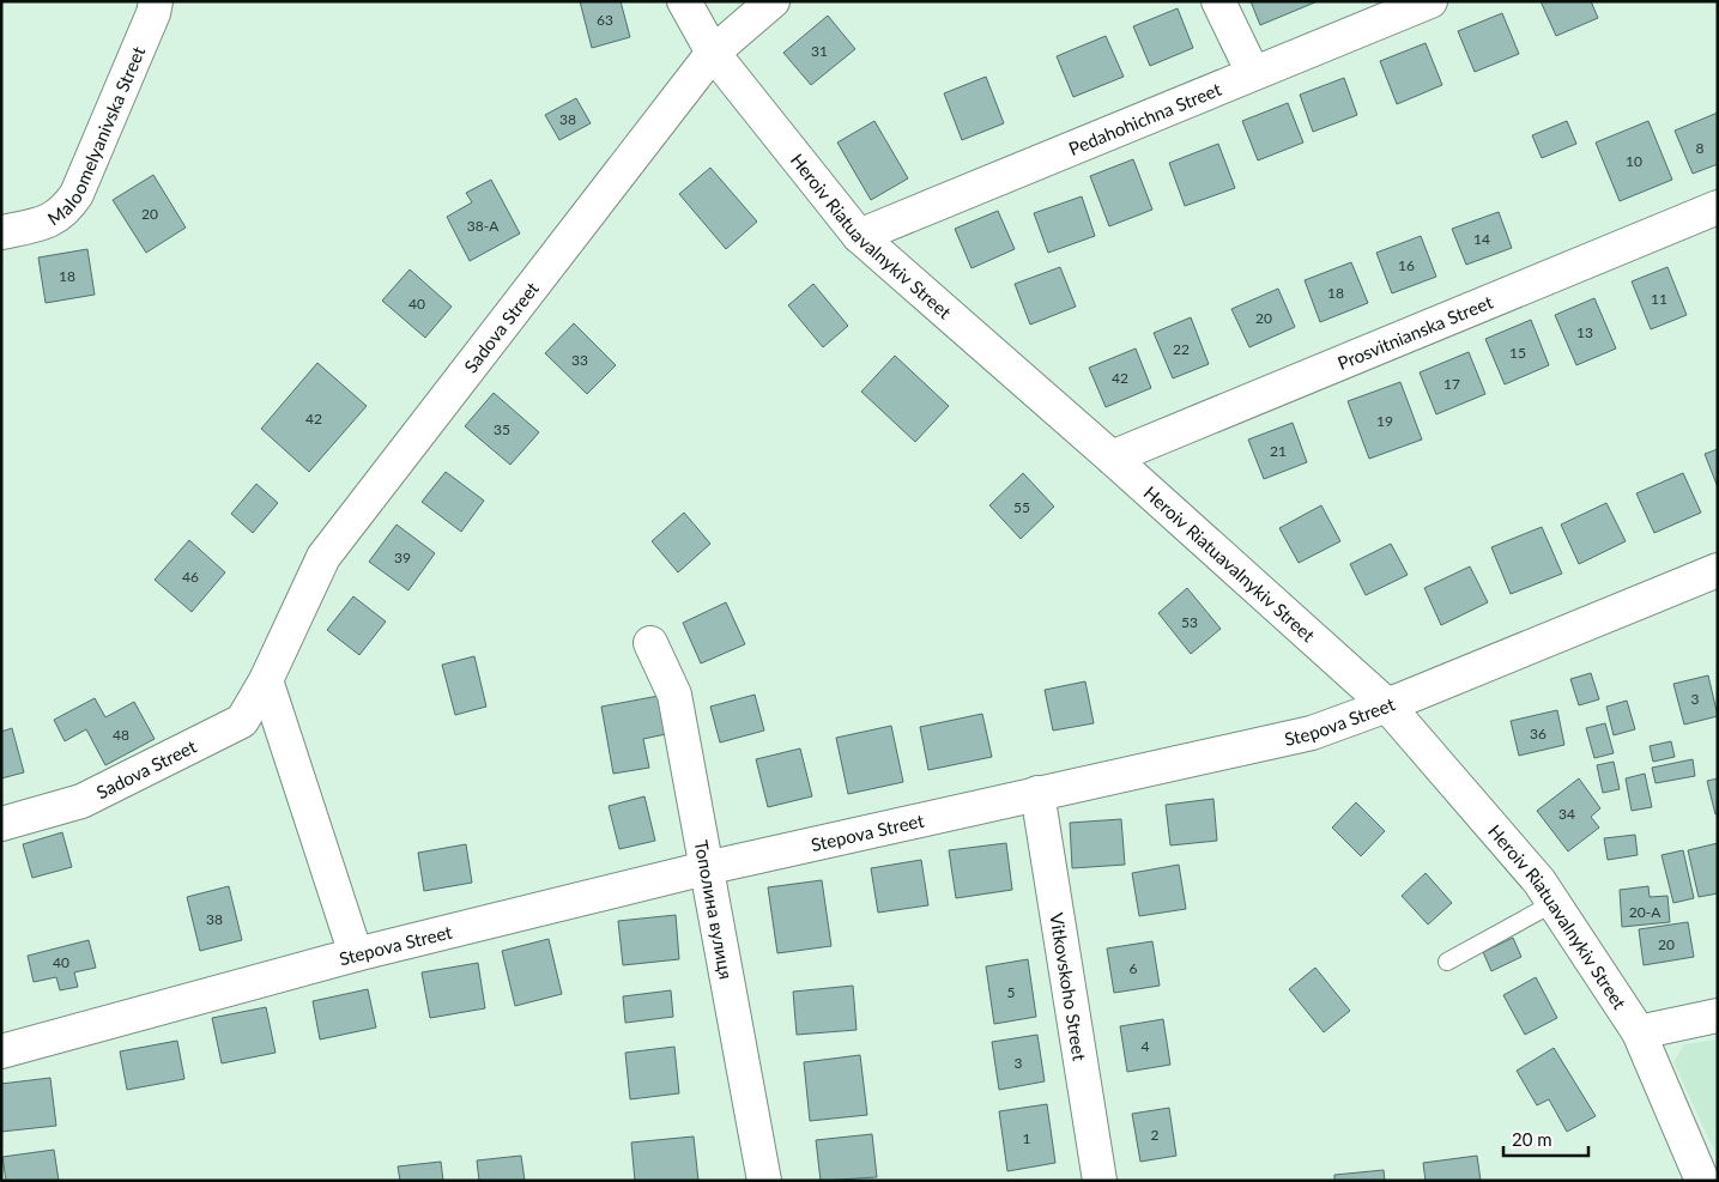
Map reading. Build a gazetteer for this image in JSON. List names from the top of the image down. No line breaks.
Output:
{"streets":{"street":["Pedahohichna Street","Maloomelyanivska Street","Heroiv Riatuavalnykiv Street","Sadova Street","Prosvitnianska Street","Stepova Street","Тополина вулиця","Vitkovskoho Street"]},"crossings":[["Pedahohichna Street","Heroiv Riatuavalnykiv Street"],["Heroiv Riatuavalnykiv Street","Sadova Street"],["Heroiv Riatuavalnykiv Street","Prosvitnianska Street"],["Heroiv Riatuavalnykiv Street","Stepova Street"],["Stepova Street","Тополина вулиця"],["Stepova Street","Vitkovskoho Street"]],"house_numbers":["63","31","38","8","10","20","38-А","14","16","18","18","11","40","20","13","22","15","33","42","17","42","19","35","21","55","39","46","53","3","36","48","34","20-А","38","20","40","6","5","4","3","2","1"],"scale_bar":"20 m"}
